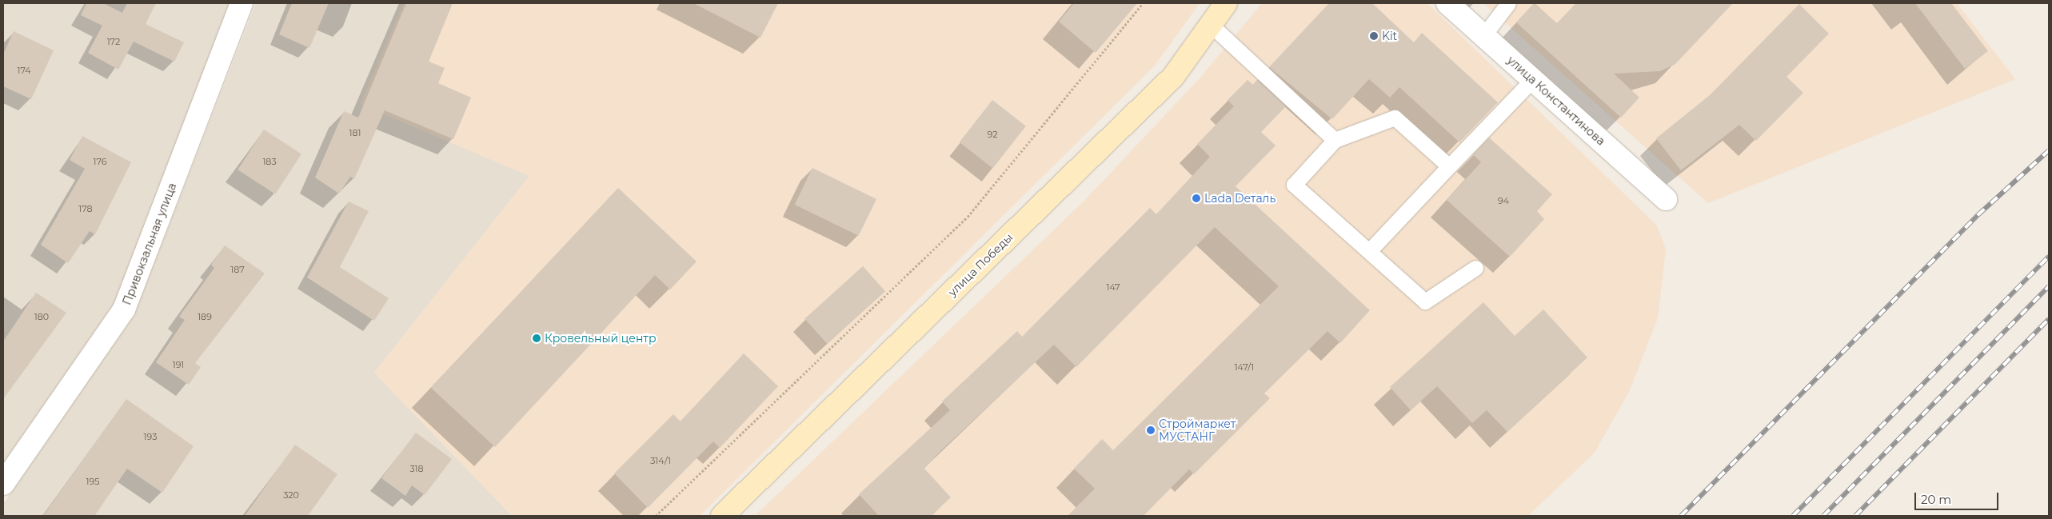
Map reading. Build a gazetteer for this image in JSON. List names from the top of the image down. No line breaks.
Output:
{"streets":{"street":["улица Константинова","Привокзальная улица","улица Победы"]},"places":["Kit","Lada Dеталь","Кровельный центр","Строймаркет МУСТАНГ"],"house_numbers":["172","174","181","92","176","183","94","178","187","147","180","189","191","147/1","193","314/1","318","195","320"],"scale_bar":"20 m"}
